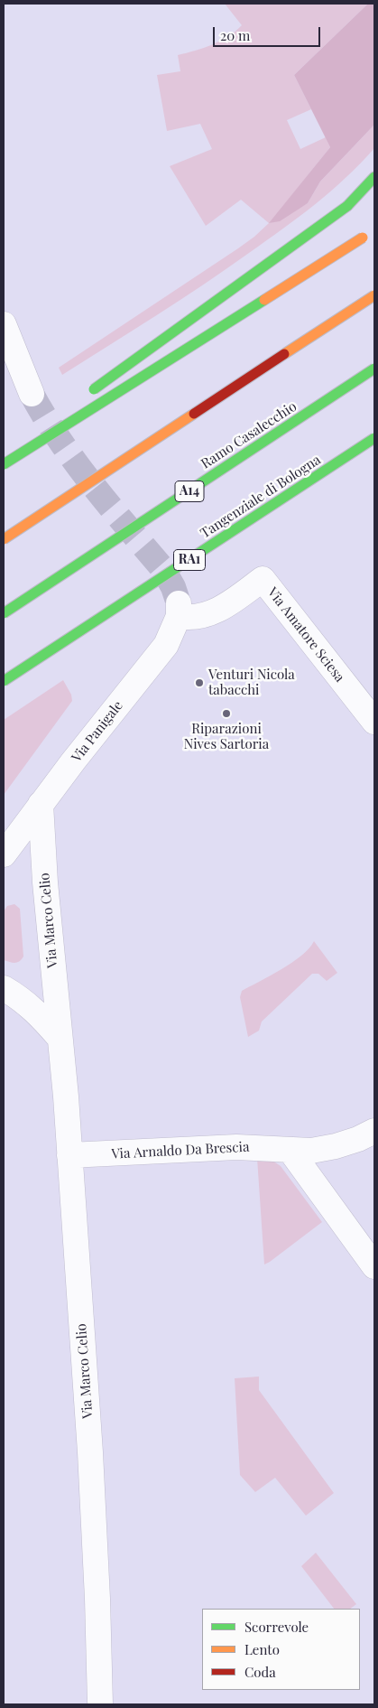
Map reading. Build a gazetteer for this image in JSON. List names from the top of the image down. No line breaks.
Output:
{"streets":{"highway":["Ramo Casalecchio","A14","Tangenziale di Bologna","RA1"],"street":["Via Amatore Sciesa","Via Panigale","Via Marco Celio","Via Arnaldo Da Brescia"]},"crossings":[["Via Amatore Sciesa","Via Panigale"],["Via Panigale","Via Marco Celio"],["Via Marco Celio","Via Arnaldo Da Brescia"]],"places":["Venturi Nicola tabacchi","Riparazioni Nives Sartoria"],"legend":["Scorrevole","Lento","Coda"],"scale_bar":"20 m"}
